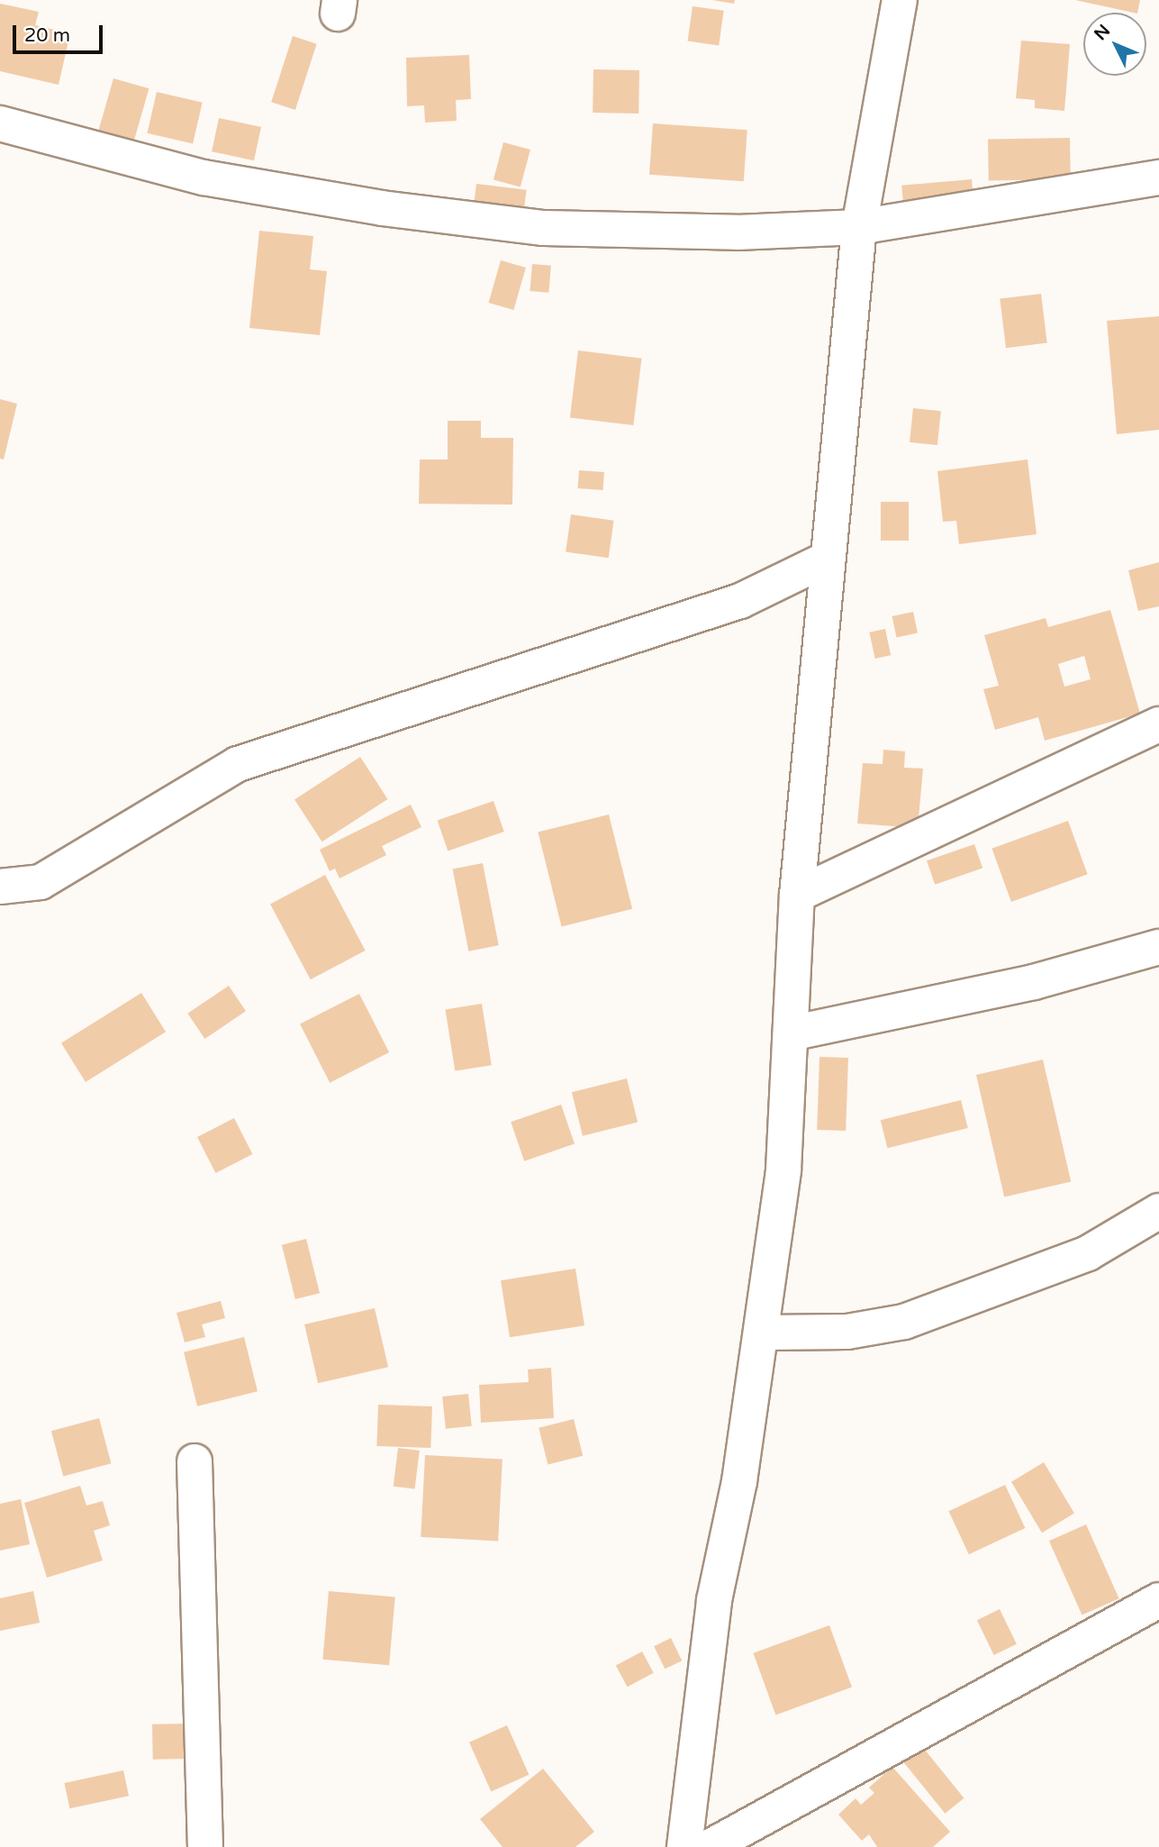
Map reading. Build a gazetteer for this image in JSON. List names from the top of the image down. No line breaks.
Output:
{"scale_bar":"20 m","north":"top left"}
